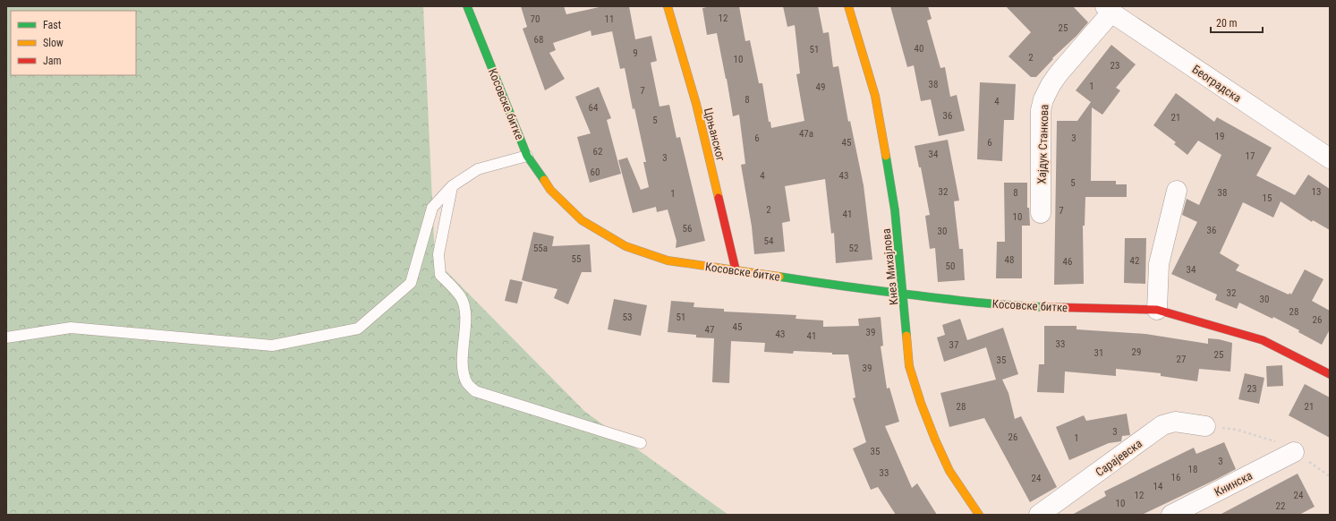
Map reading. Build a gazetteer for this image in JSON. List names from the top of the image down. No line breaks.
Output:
{"streets":{"street":["Београдска","Косовске битке","Црњанског","Хајдук Станкова","Кнез Михајлова","Сарајевска","Книнска"]},"crossings":[["Београдска","Хајдук Станкова"],["Косовске битке","Црњанског"],["Косовске битке","Кнез Михајлова"]],"house_numbers":["12","70","11","25","68","40","51","9","2","10","23","38","1","49","7","8","4","64","36","21","5","47a","19","6","3","45","6","62","34","17","3","60","4","43","5","32","13","8","38","1","15","2","7","41","10","56","36","30","54","55a","52","55","48","42","46","50","34","32","30","28","53","51","26","45","47","39","43","41","33","37","29","31","25","27","35","39","23","28","21","3","26","1","35","3","18","33","16","24","14","12","24","10","22"],"legend":["Fast","Slow","Jam"],"scale_bar":"20 m"}
